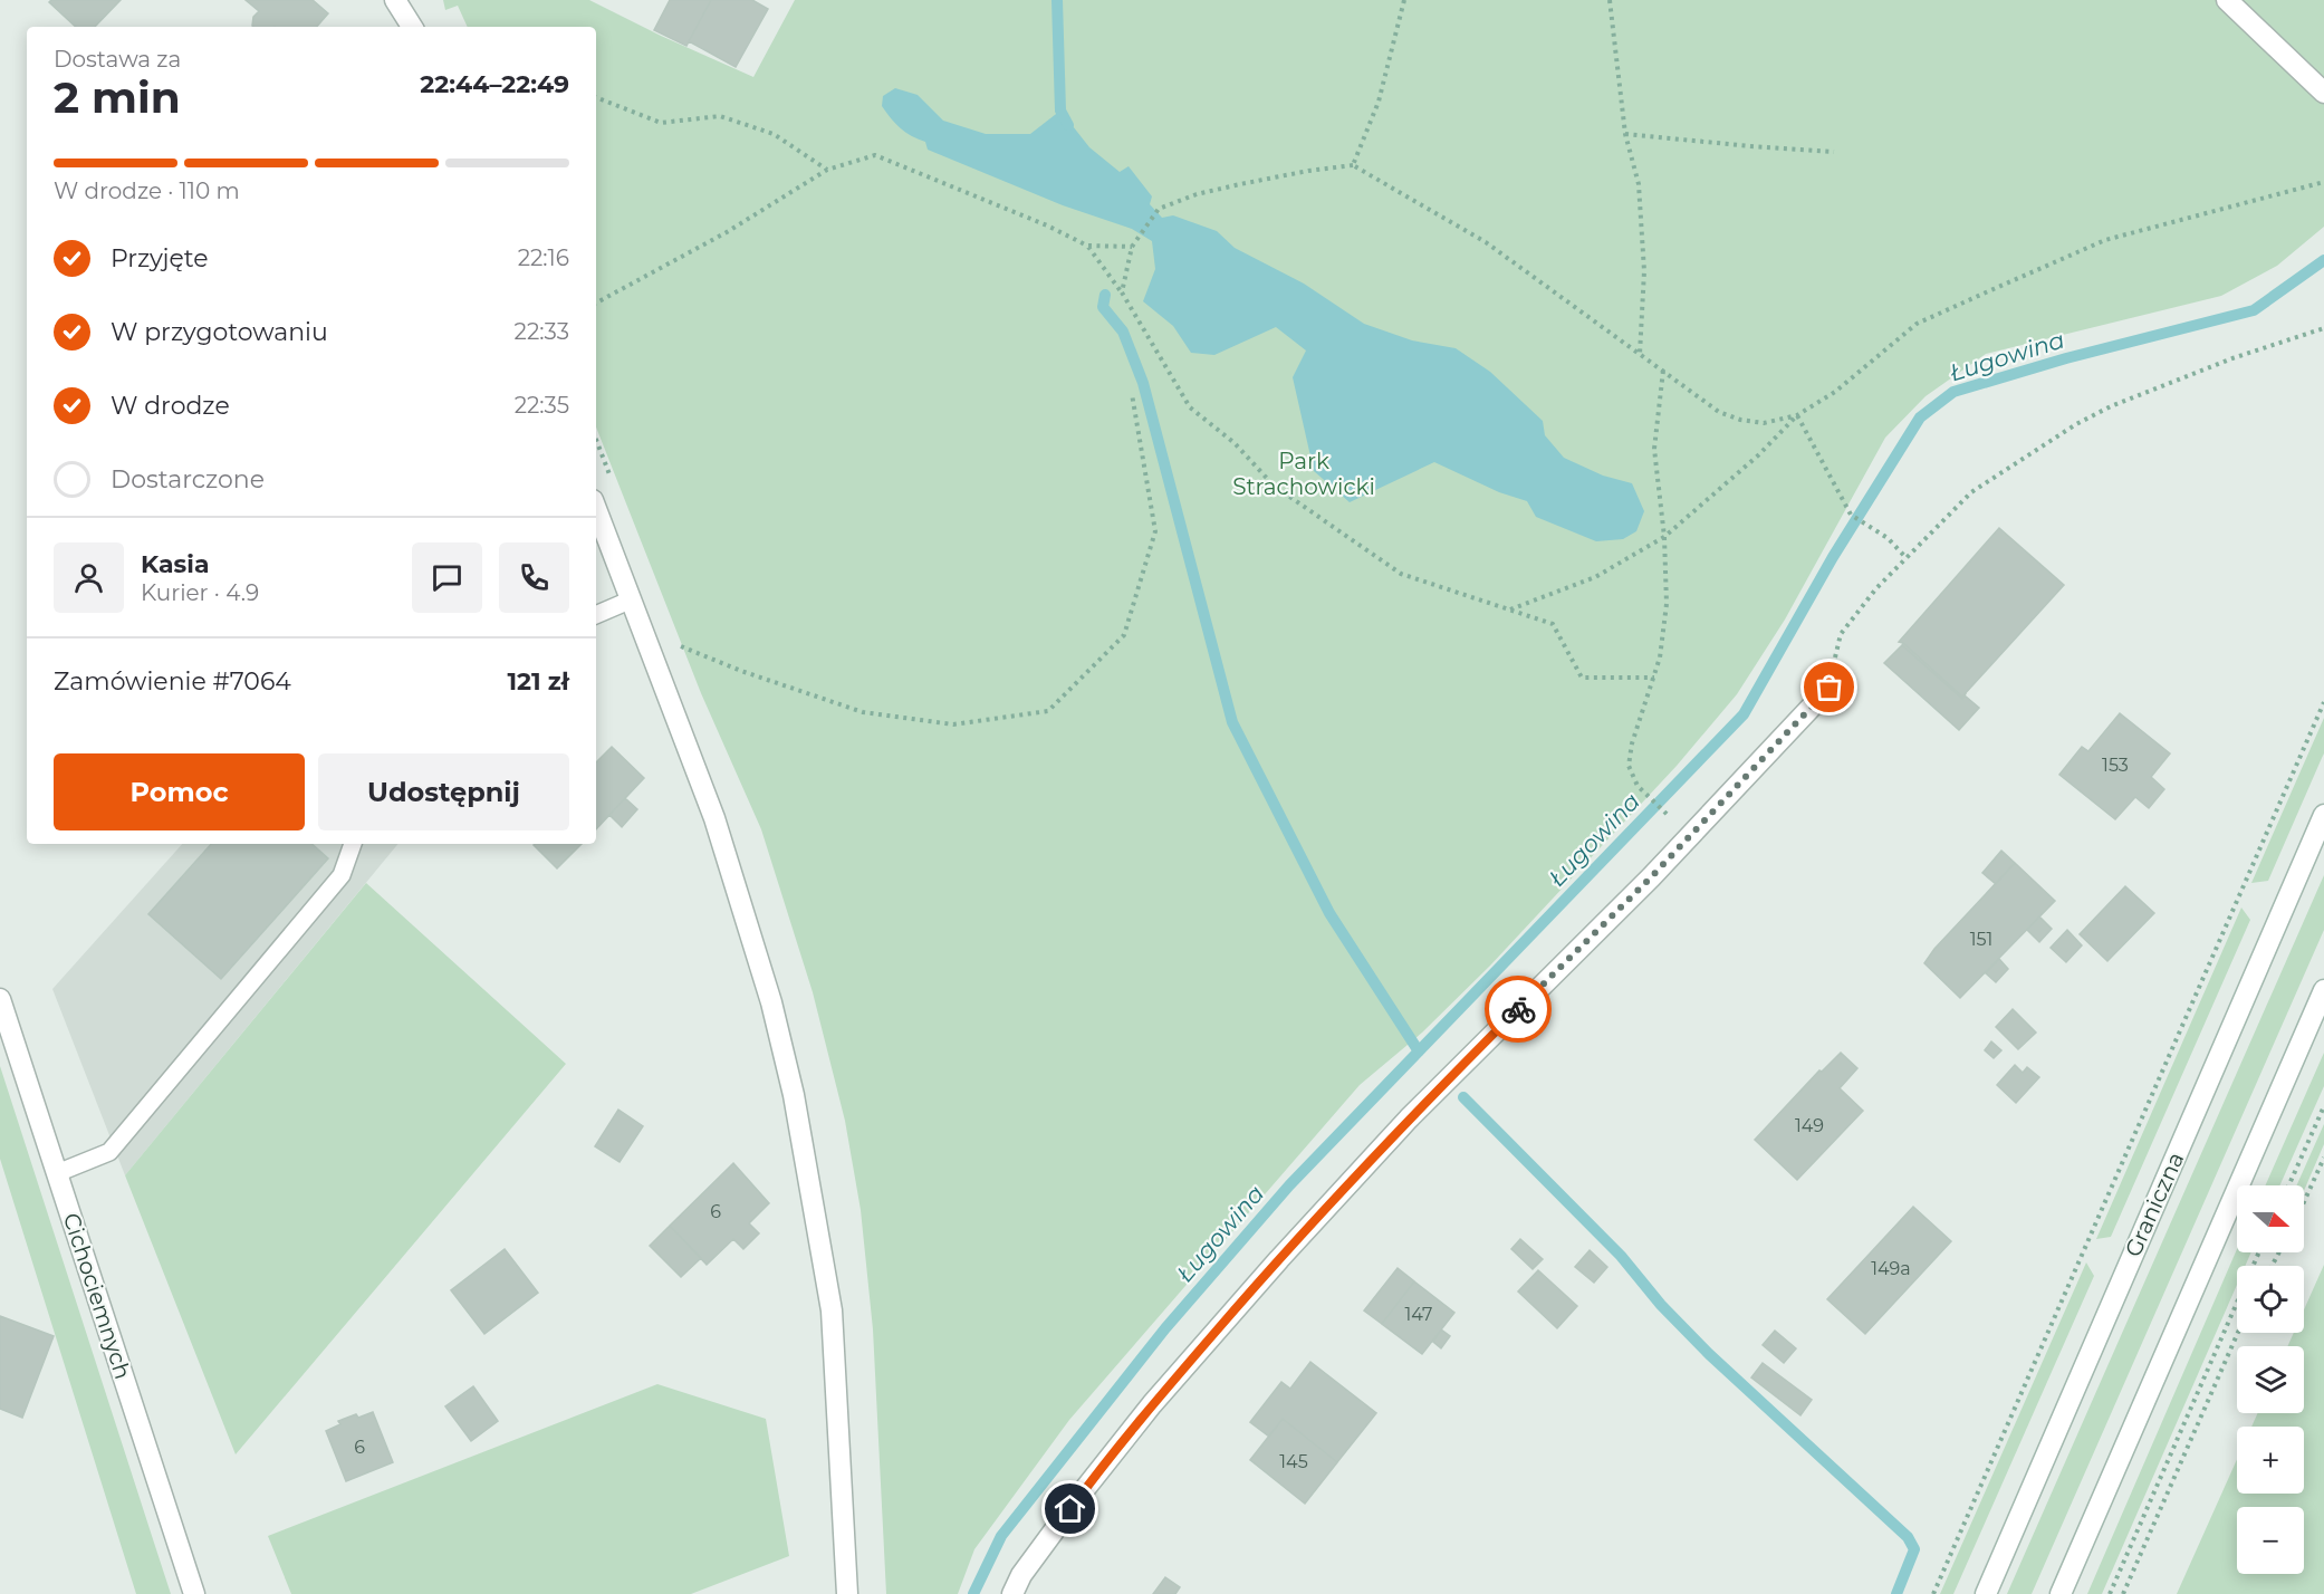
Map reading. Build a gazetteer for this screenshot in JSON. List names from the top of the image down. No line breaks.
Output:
{"streets":{"street":["Graniczna","Cichociemnych"]},"water":["Ługowina"],"parks":["Park Strachowicki"],"house_numbers":["153","151","149","6","149a","147","6","145"],"north":"right","page":{"heading":["2 min","Dostawa za","22:44–22:49"],"panel":["Kasia","Kurier · 4.9","Zamówienie #7064","121 zł"],"bar":"W drodze · 110 m","list":[["Przyjęte","22:16"],["W przygotowaniu","22:33"],["W drodze","22:35"],"Dostarczone"],"buttons":["Pomoc","Udostępnij"],"map_buttons":["+","−"]}}
